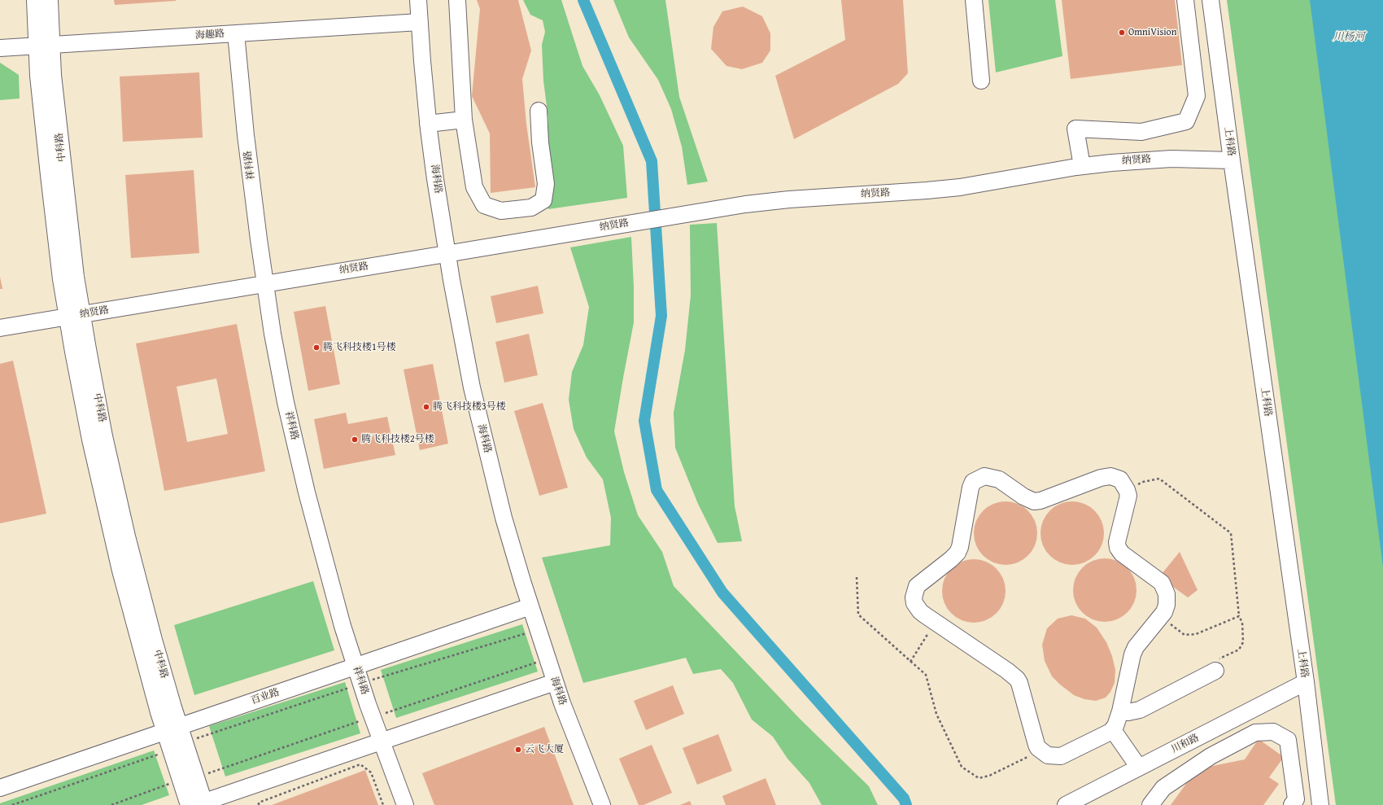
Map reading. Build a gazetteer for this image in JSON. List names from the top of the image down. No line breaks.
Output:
{"streets":{"street":["海趣路","上科路","中科路","纳贤路","祥科路","海科路","百业路","川和路"]},"crossings":[["海趣路","中科路"],["海趣路","祥科路"],["海趣路","海科路"],["上科路","纳贤路"],["上科路","川和路"],["中科路","纳贤路"],["中科路","百业路"],["纳贤路","祥科路"],["纳贤路","海科路"],["祥科路","百业路"],["海科路","百业路"]],"water":["川杨河"],"places":["OmniVision","腾飞科技楼1号楼","腾飞科技楼3号楼","腾飞科技楼2号楼","云飞大厦"]}
